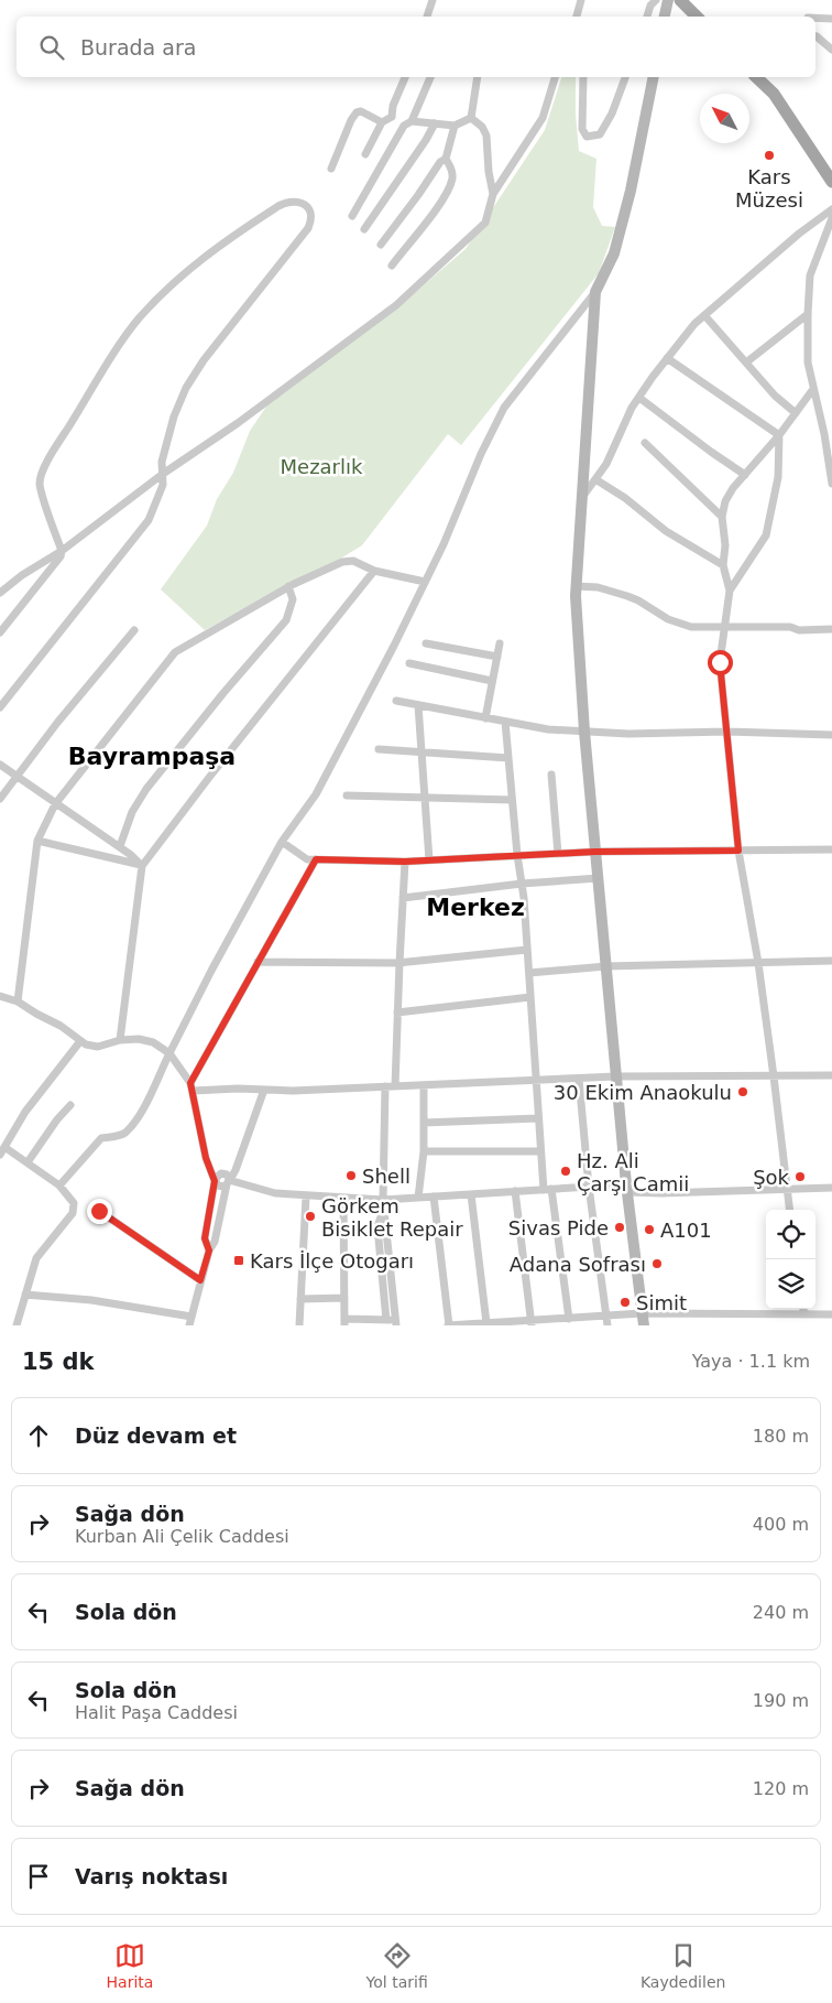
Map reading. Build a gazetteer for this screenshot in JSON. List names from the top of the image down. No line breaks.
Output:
{"districts":["Bayrampaşa","Merkez"],"parks":["Mezarlık"],"places":{"other":["Kars Müzesi̇","30 Ekim Anaokulu","Hz. Ali Çarşı Camii","Shell","Şok","Görkem Bisiklet Repair","Sivas Pide","A101","Adana Sofrası","Simit"],"transit":["Kars İlçe Otogarı"]},"north":"top left","page":{"search":"Burada ara","heading":["15 dk","Yaya · 1.1 km"],"list":[["Düz devam et","180 m"],["Sağa dön","Kurban Ali Çelik Caddesi","400 m"],["Sola dön","240 m"],["Sola dön","Halit Paşa Caddesi","190 m"],["Sağa dön","120 m"],"Varış noktası"],"nav":["Harita","Yol tarifi","Kaydedilen"]}}
